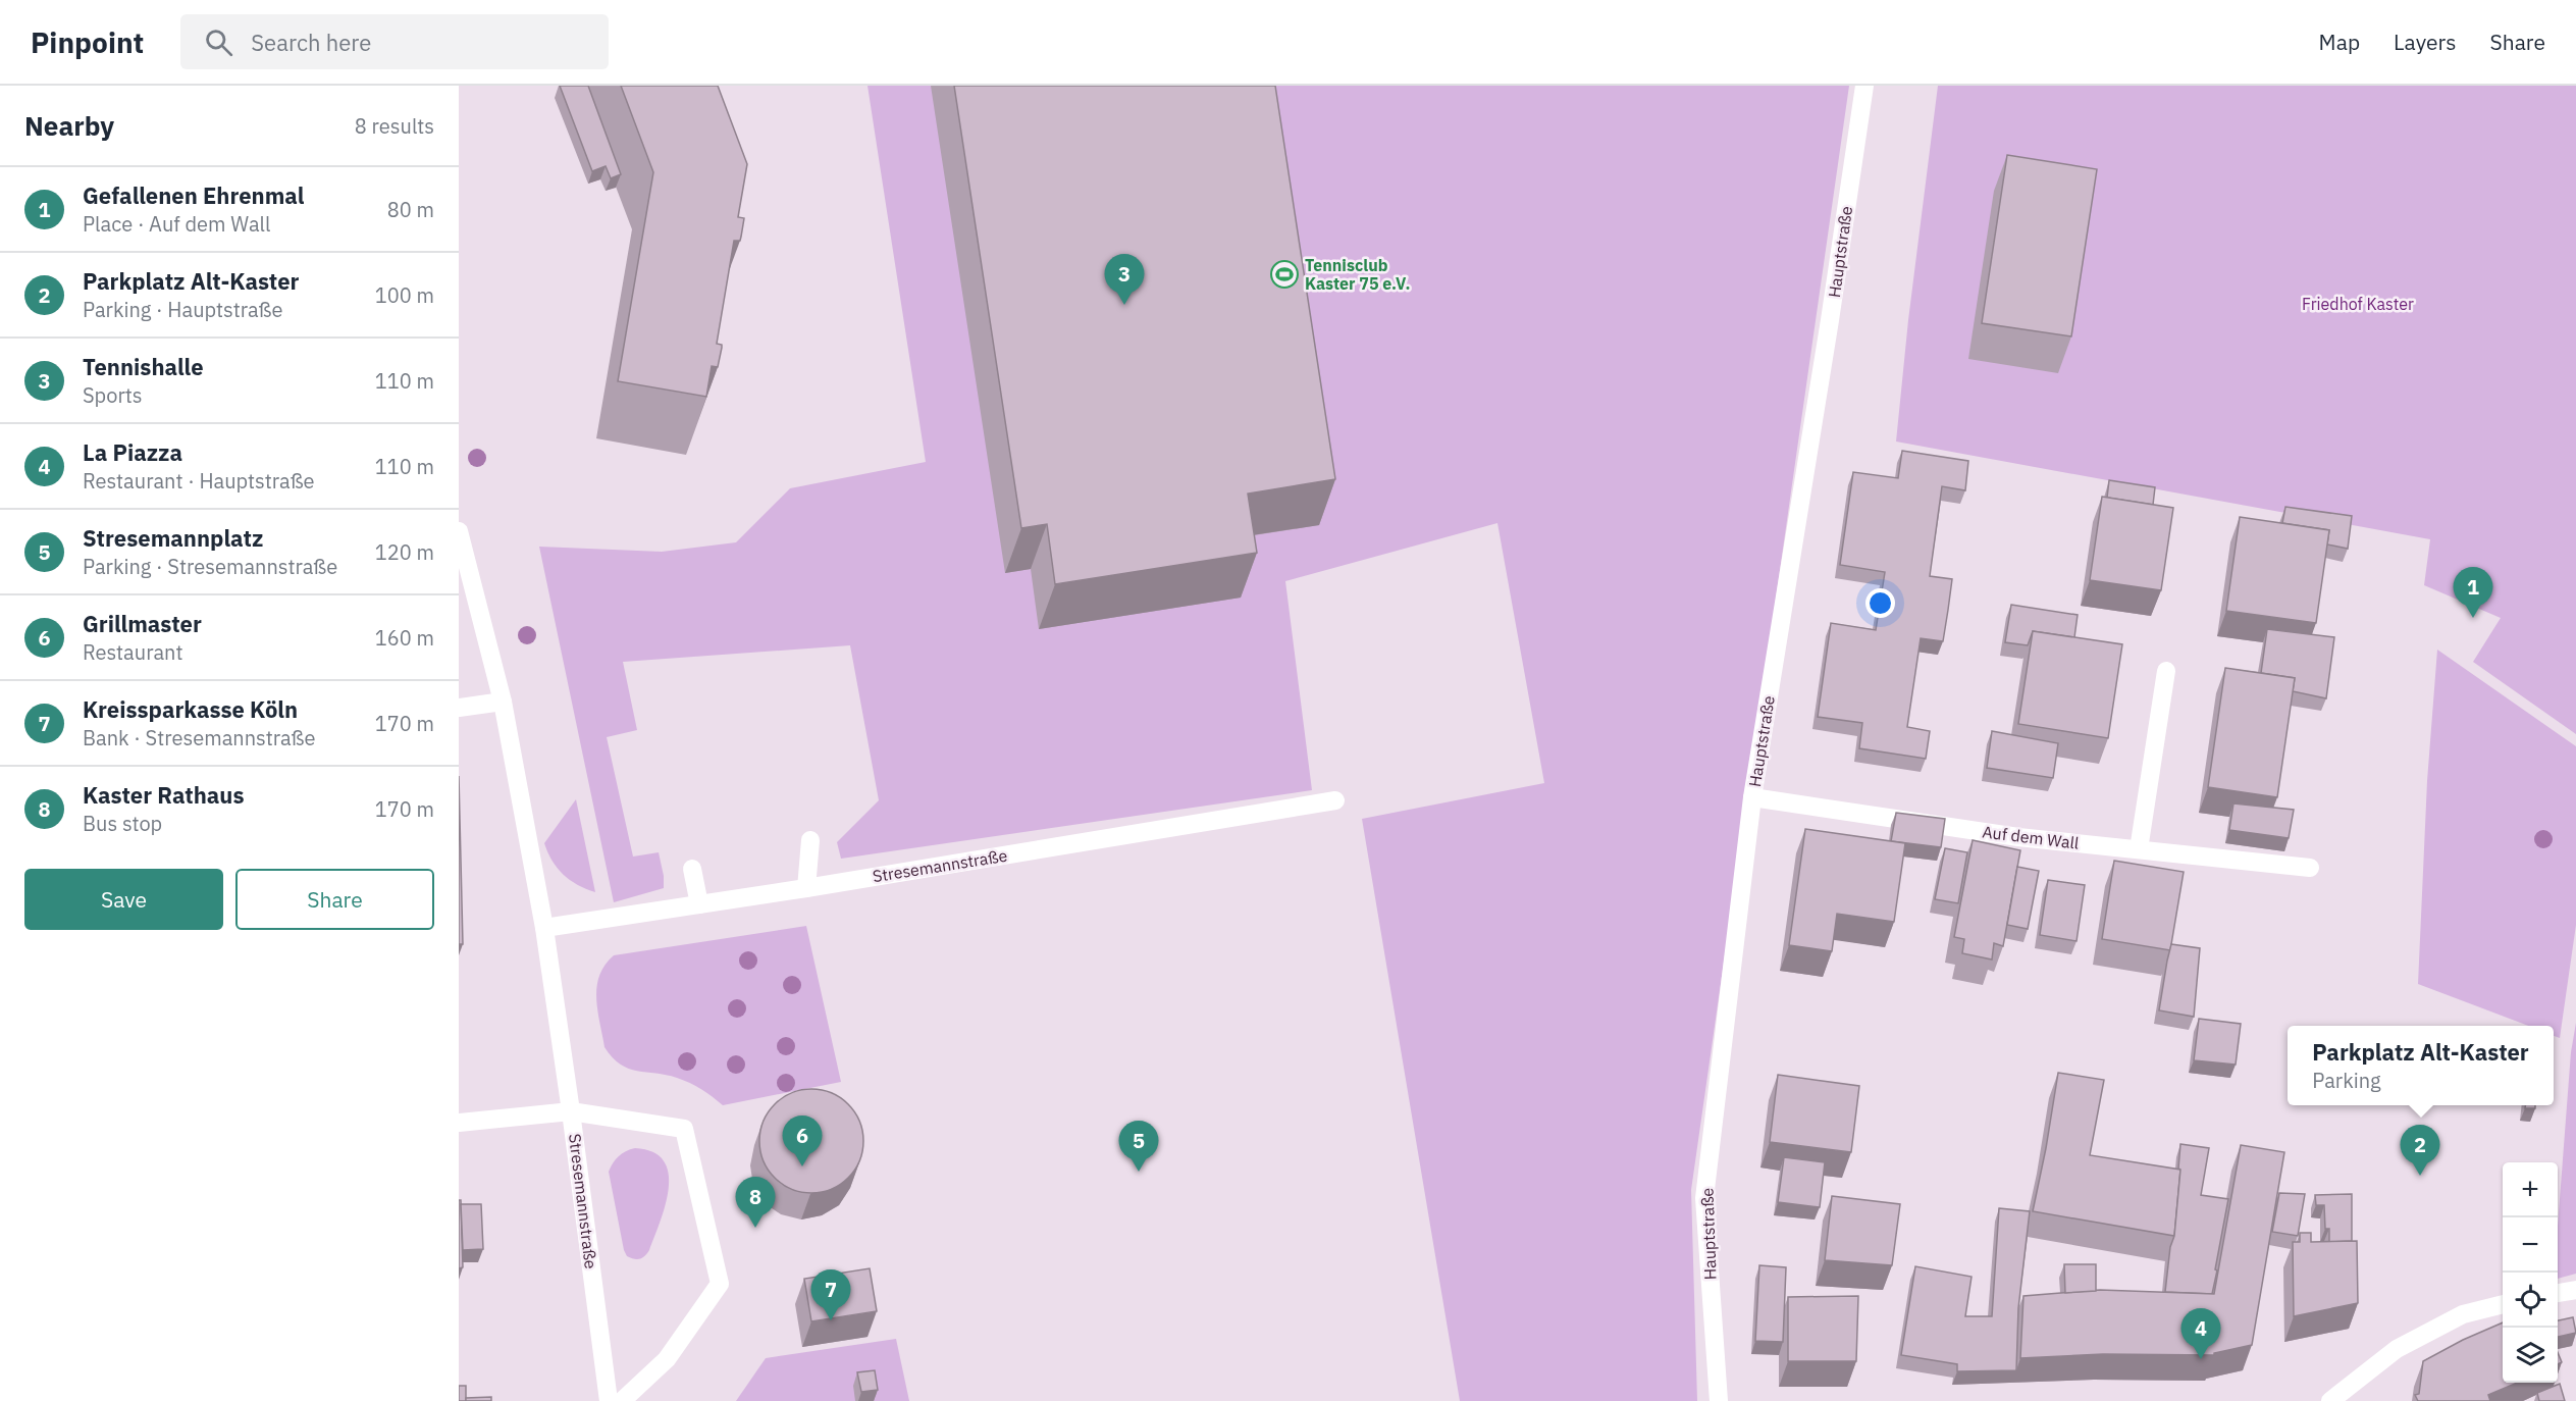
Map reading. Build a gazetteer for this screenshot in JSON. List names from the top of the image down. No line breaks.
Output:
{"streets":{"street":["Hauptstraße","Auf dem Wall","Stresemannstraße"]},"crossings":[["Hauptstraße","Auf dem Wall"]],"parks":["Friedhof Kaster"],"places":{"sports":["Tennisclub Kaster 75 e.V."]},"page":{"header":"Pinpoint","search":"Search here","nav":["Map","Layers","Share"],"heading":["Nearby","8 results"],"list":[{"mark":"1","name":"Gefallenen Ehrenmal","note":"Place · Auf dem Wall","value":"80 m"},{"mark":"2","name":"Parkplatz Alt-Kaster","note":"Parking · Hauptstraße","value":"100 m"},{"mark":"3","name":"Tennishalle","note":"Sports","value":"110 m"},{"mark":"4","name":"La Piazza","note":"Restaurant · Hauptstraße","value":"110 m"},{"mark":"5","name":"Stresemannplatz","note":"Parking · Stresemannstraße","value":"120 m"},{"mark":"6","name":"Grillmaster","note":"Restaurant","value":"160 m"},{"mark":"7","name":"Kreissparkasse Köln","note":"Bank · Stresemannstraße","value":"170 m"},{"mark":"8","name":"Kaster Rathaus","note":"Bus stop","value":"170 m"}],"pins":["3","1","6","5","2","8","7","4"],"buttons":["Save","Share"],"popup":["Parkplatz Alt-Kaster","Parking"],"map_buttons":["+","−"]}}
